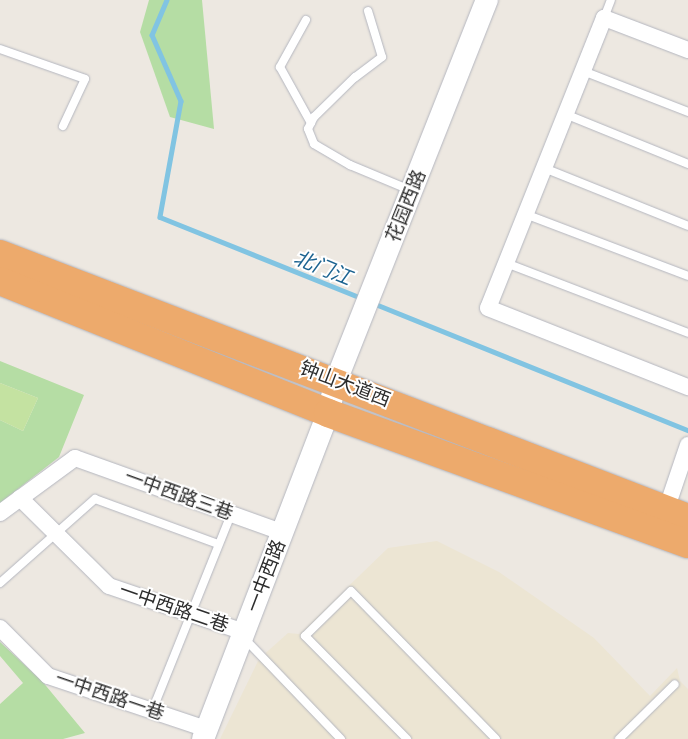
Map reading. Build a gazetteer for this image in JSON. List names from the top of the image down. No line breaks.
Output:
{"streets":{"highway":["钟山大道西"],"street":["花园西路","一中西路三巷","一中西路","一中西路二巷","一中西路一巷"]},"crossings":[["花园西路","钟山大道西"],["花园西路","一中西路"],["钟山大道西","一中西路"],["一中西路三巷","一中西路"],["一中西路三巷","一中西路二巷"],["一中西路","一中西路二巷"],["一中西路","一中西路一巷"]],"water":["北门江"]}
